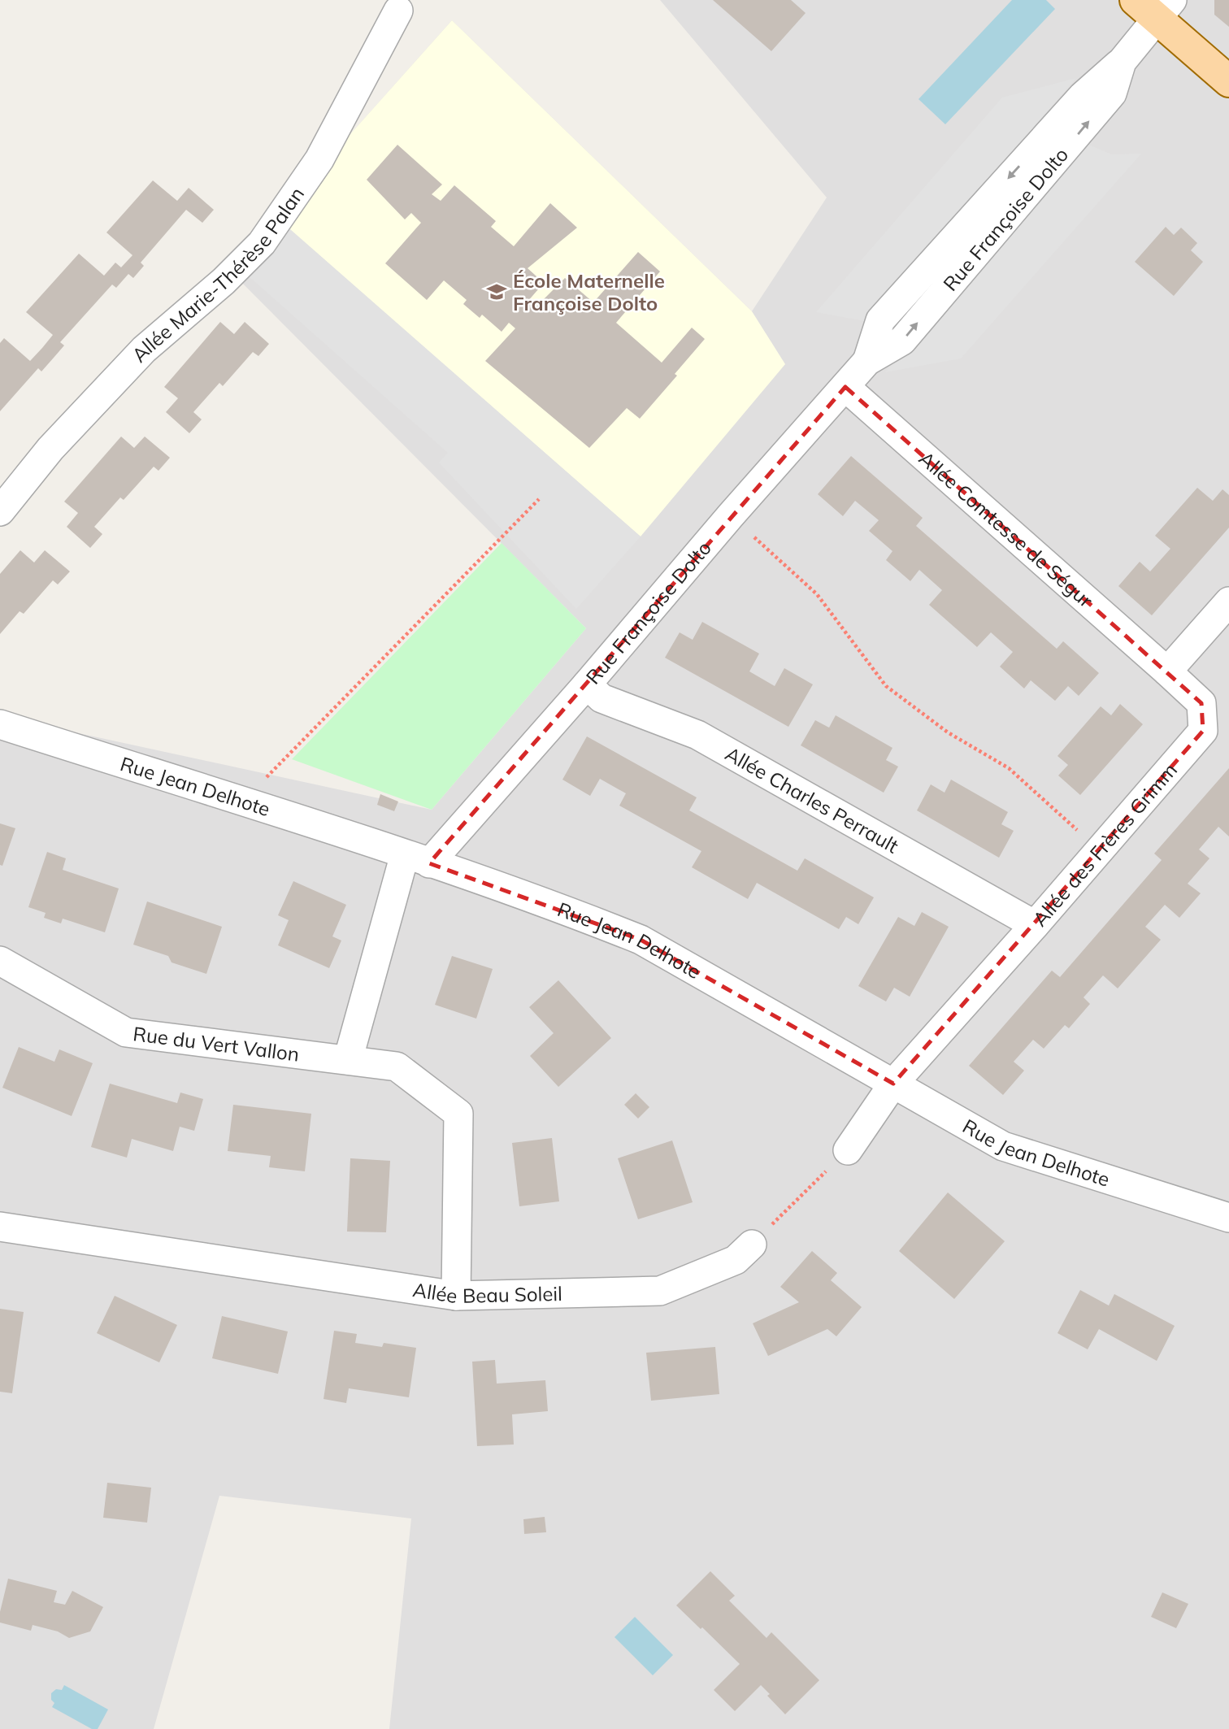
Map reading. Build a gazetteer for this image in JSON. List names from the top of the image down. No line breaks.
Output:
{"streets":{"street":["Rue Françoise Dolto","Allée Marie-Thérèse Palan","Allée Comtesse de Ségur","Rue Jean Delhote","Allée Charles Perrault","Allée des Frères Grimm","Rue du Vert Vallon","Allée Beau Soleil"]},"crossings":[["Rue Françoise Dolto","Allée Comtesse de Ségur"],["Rue Françoise Dolto","Rue Jean Delhote"],["Rue Françoise Dolto","Allée Charles Perrault"],["Allée Comtesse de Ségur","Allée des Frères Grimm"],["Rue Jean Delhote","Allée des Frères Grimm"],["Allée Charles Perrault","Allée des Frères Grimm"],["Rue du Vert Vallon","Allée Beau Soleil"]],"places":{"school or university":["École Maternelle Françoise Dolto"]}}
